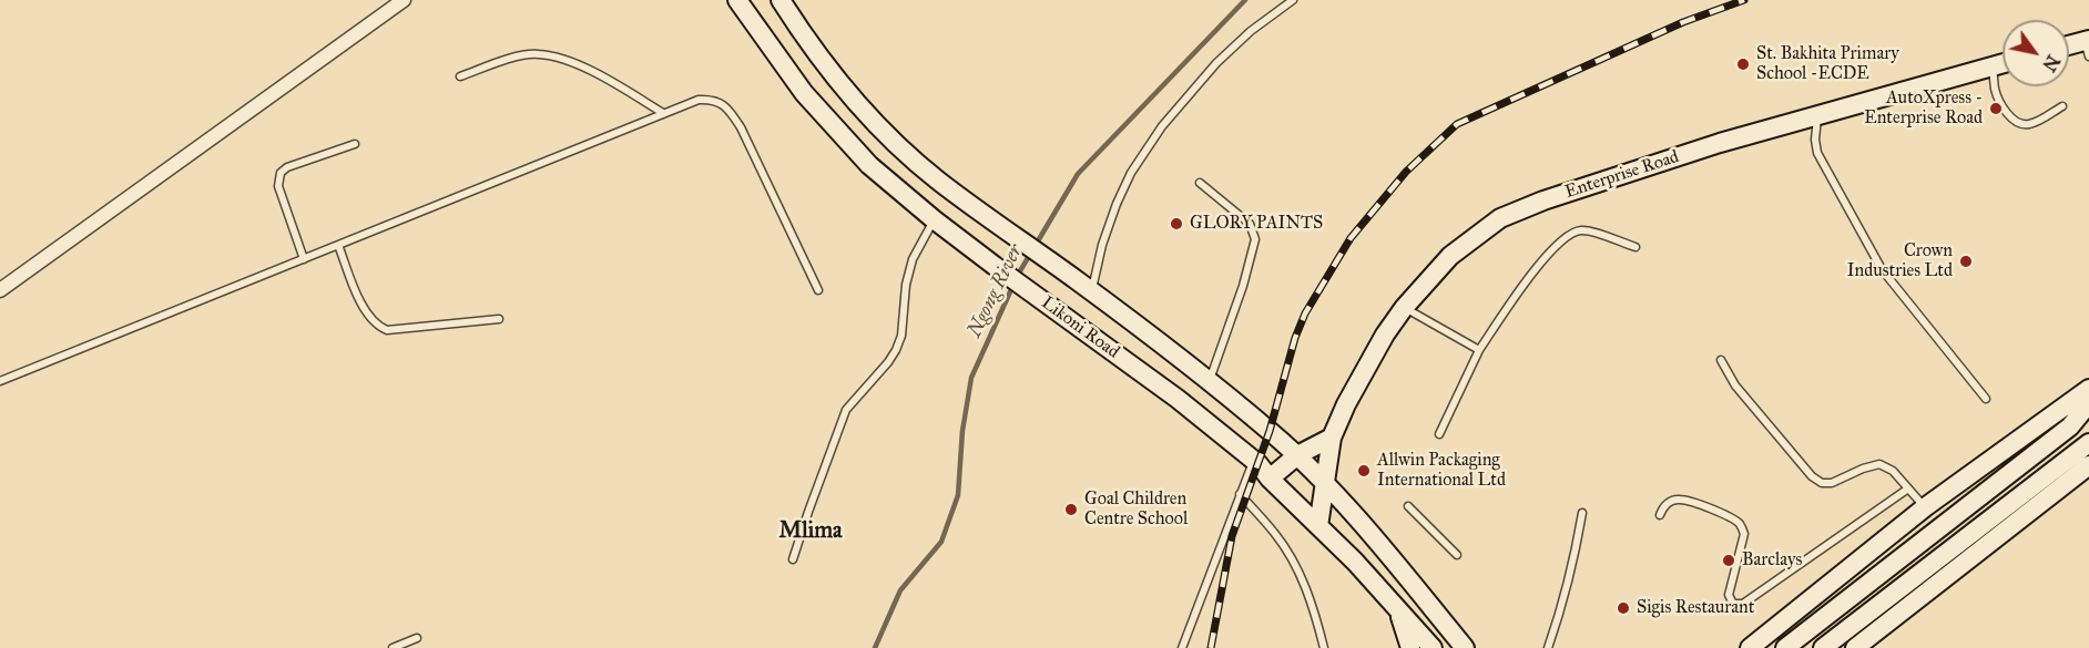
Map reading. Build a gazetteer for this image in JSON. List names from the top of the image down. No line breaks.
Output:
{"streets":{"main road":["Enterprise Road","Likoni Road"]},"crossings":[["Enterprise Road","Likoni Road"]],"districts":["Mlima"],"water":["Ngong River"],"places":["St. Bakhita Primary School -ECDE","AutoXpress - Enterprise Road","GLORY PAINTS","Crown Industries Ltd","Allwin Packaging International Ltd","Goal Children Centre School","Barclays","Sigis Restaurant"],"north":"bottom right"}
